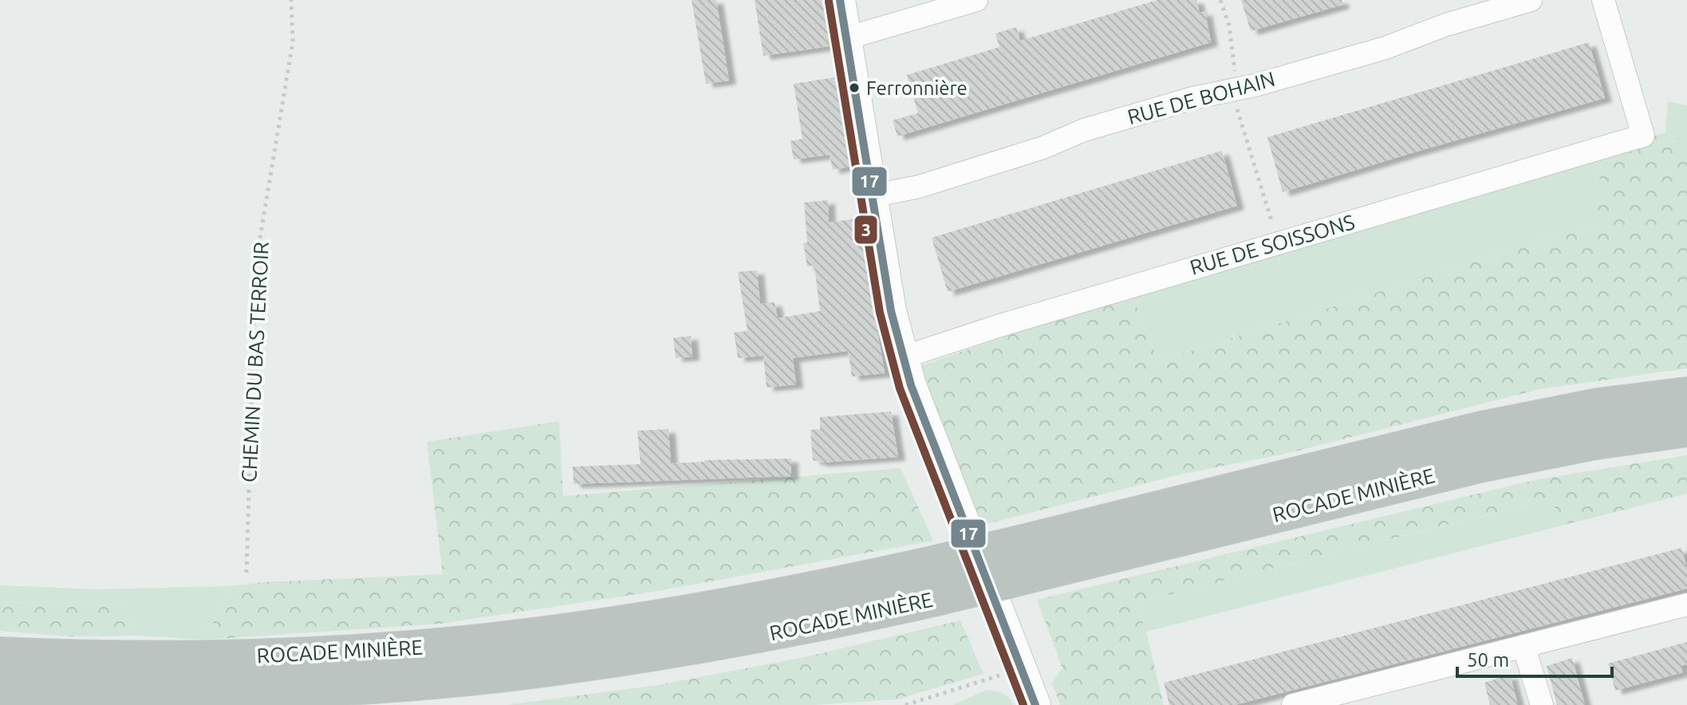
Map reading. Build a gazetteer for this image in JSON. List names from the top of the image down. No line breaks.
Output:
{"streets":{"highway":["ROCADE MINIÈRE"],"street":["RUE DE BOHAIN","RUE DE SOISSONS"],"path":["CHEMIN DU BAS TERROIR"]},"places":["Ferronnière"],"lines":["transit line 17","transit line 3"],"scale_bar":"50 m"}
